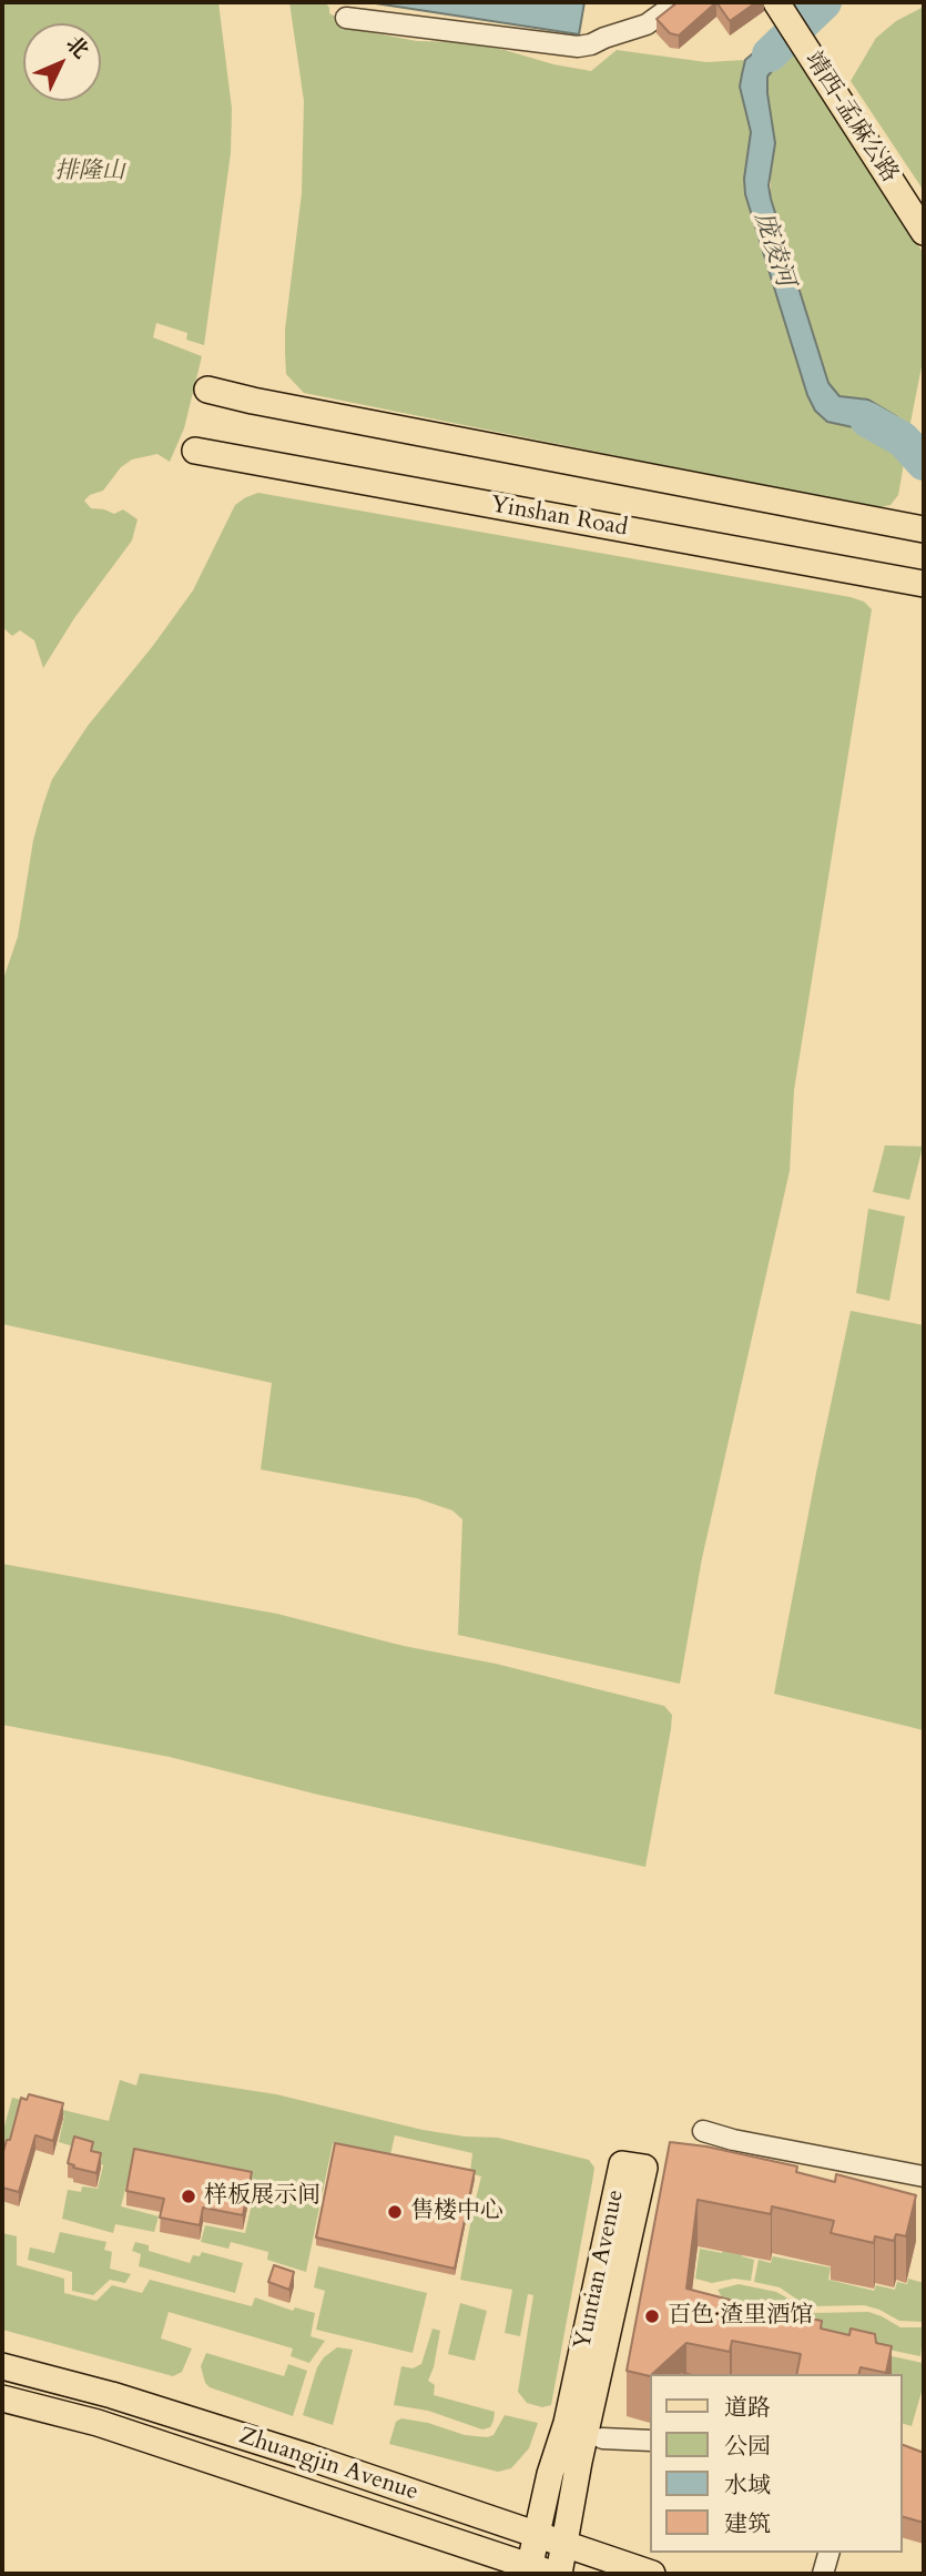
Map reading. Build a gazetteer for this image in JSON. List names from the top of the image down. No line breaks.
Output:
{"streets":{"main road":["靖西-孟麻公路","Yinshan Road","Yuntian Avenue","Zhuangjin Avenue"]},"crossings":[["Yuntian Avenue","Zhuangjin Avenue"]],"water":["庞凌河"],"parks":["排隆山"],"places":["样板展示间","售楼中心","百色·渣里酒馆"],"legend":["道路","公园","水域","建筑"],"north":"top right"}
